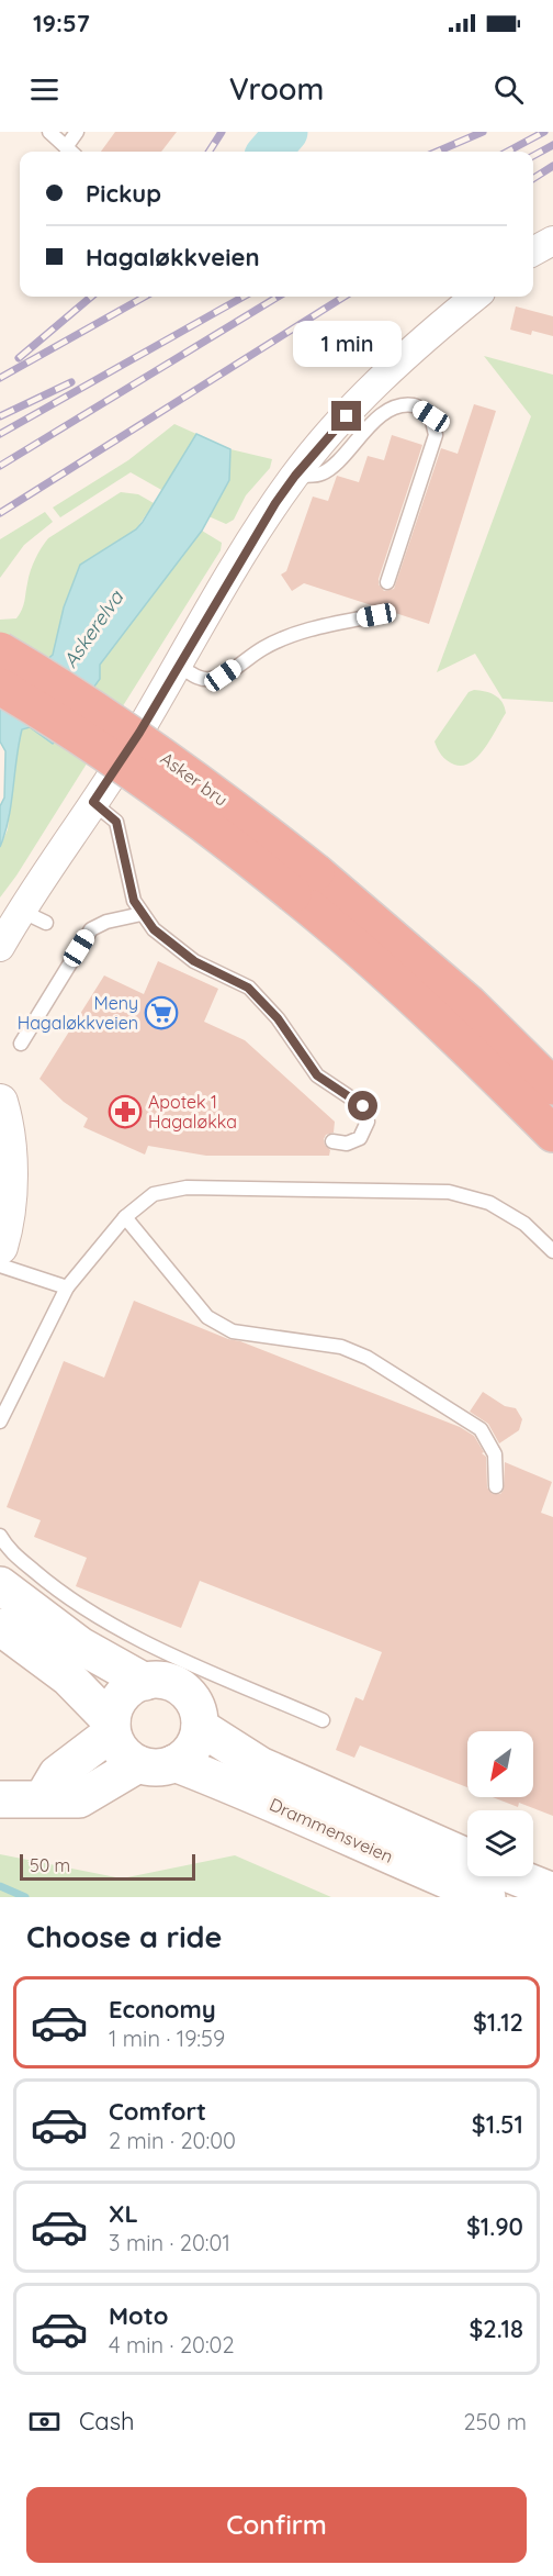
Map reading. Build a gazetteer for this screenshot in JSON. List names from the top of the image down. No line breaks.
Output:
{"streets":{"highway":["Asker bru"],"main road":["Drammensveien"]},"water":["Askerelva"],"places":{"supermarket":["Meny Hagaløkkveien"],"pharmacy":["Apotek 1 Hagaløkka"]},"scale_bar":"50 m","north":"bottom left","page":{"status":"19:57","header":"Vroom","banner":["Pickup","Hagaløkkveien"],"bubble":"1 min","scale":"50 m","heading":"Choose a ride","list":[{"name":"Economy","note":"1 min · 19:59","value":"$1.12"},{"name":"Comfort","note":"2 min · 20:00","value":"$1.51"},{"name":"XL","note":"3 min · 20:01","value":"$1.90"},{"name":"Moto","note":"4 min · 20:02","value":"$2.18"}],"pay":["Cash","250 m"],"buttons":"Confirm"}}
